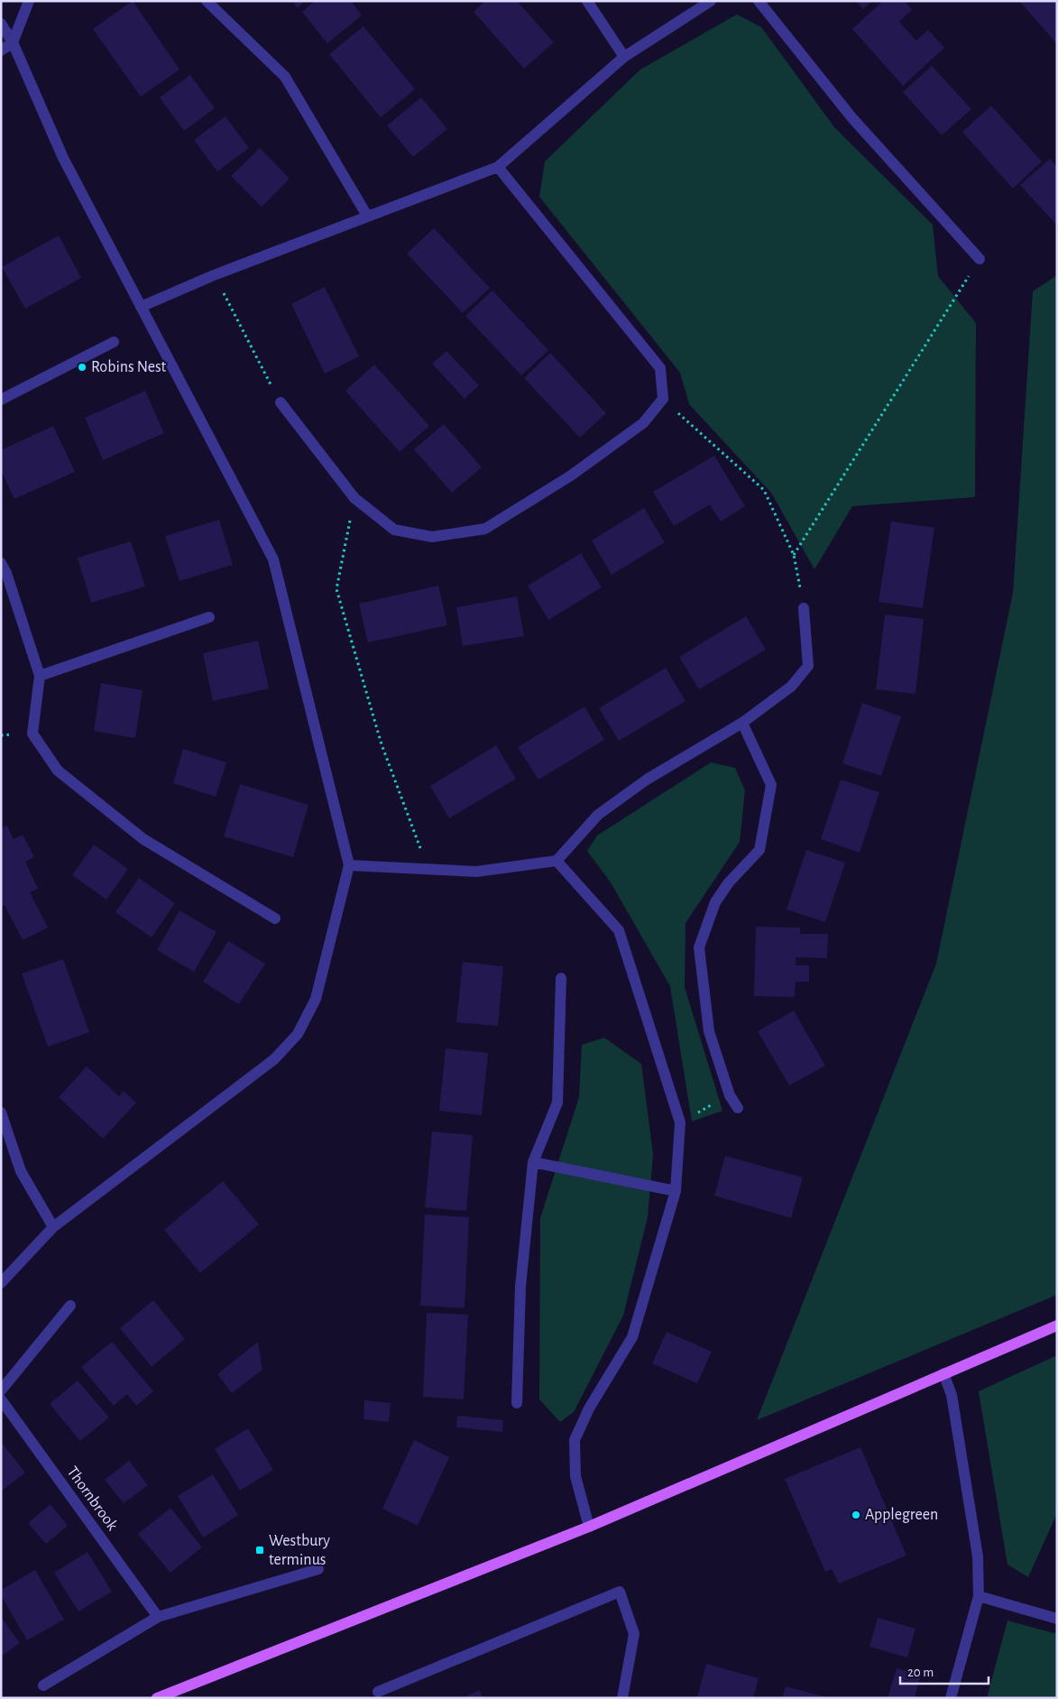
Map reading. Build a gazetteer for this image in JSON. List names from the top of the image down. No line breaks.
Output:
{"streets":{"street":["Thornbrook"]},"places":{"other":["Robins Nest","Applegreen"],"transit":["Westbury terminus"]},"scale_bar":"20 m"}
